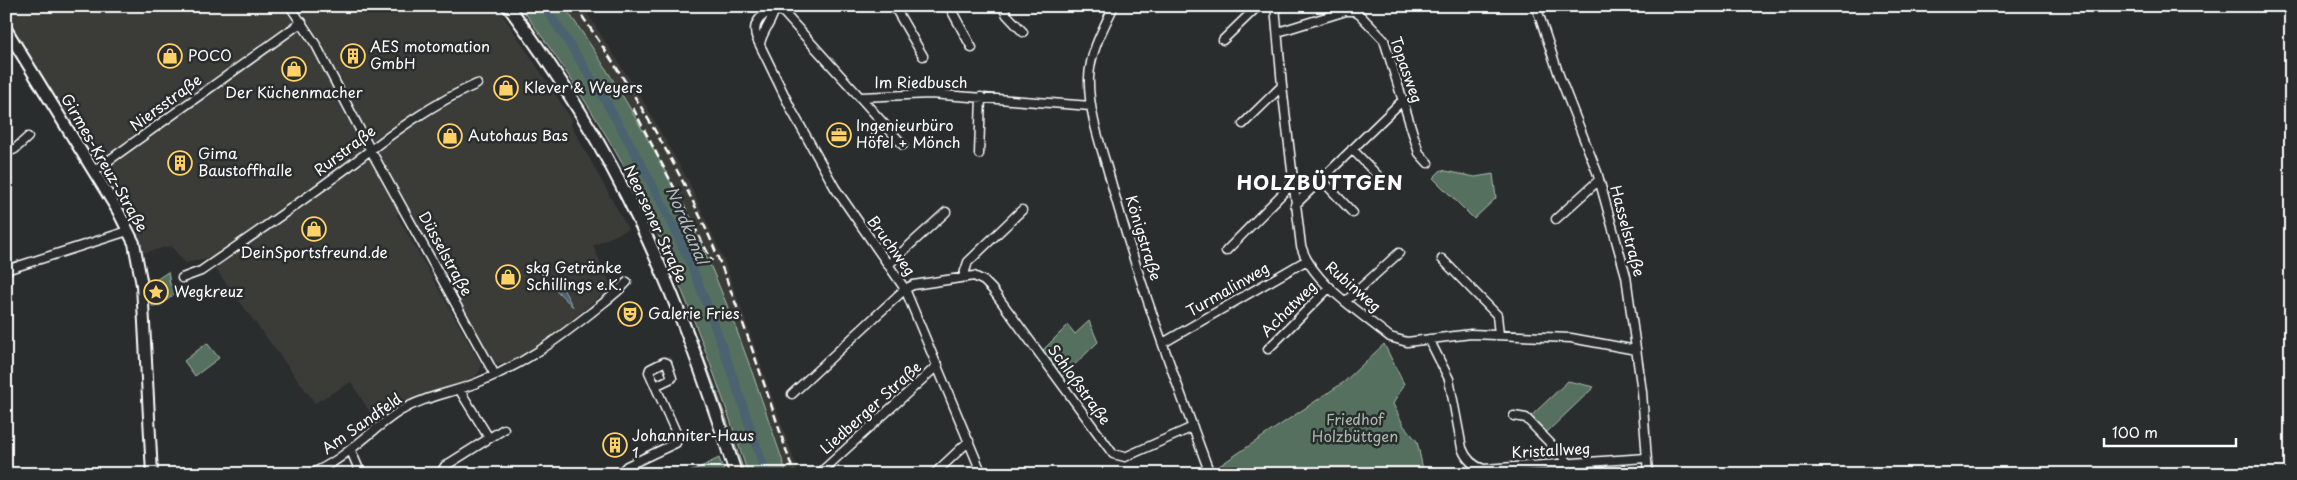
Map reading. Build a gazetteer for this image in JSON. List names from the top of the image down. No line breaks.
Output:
{"streets":{"main road":["Neersener Straße"],"street":["Topasweg","Im Riedbusch","Niersstraße","Rurstraße","Girmes-Kreuz-Straße","Hasselstraße","Königstraße","Bruchweg","Düsselstraße","Rubinweg","Turmalinweg","Achatweg","Schloßstraße","Liedberger Straße","Am Sandfeld","Kristallweg"]},"crossings":[["Topasweg","Rubinweg"],["Im Riedbusch","Königstraße"],["Im Riedbusch","Bruchweg"],["Niersstraße","Girmes-Kreuz-Straße"],["Niersstraße","Düsselstraße"],["Rurstraße","Düsselstraße"],["Hasselstraße","Rubinweg"],["Hasselstraße","Kristallweg"],["Königstraße","Turmalinweg"],["Königstraße","Schloßstraße"],["Bruchweg","Schloßstraße"],["Bruchweg","Liedberger Straße"],["Düsselstraße","Am Sandfeld"],["Rubinweg","Turmalinweg"],["Rubinweg","Achatweg"],["Rubinweg","Kristallweg"]],"districts":["HOLZBÜTTGEN"],"water":["Nordkanal"],"parks":["Friedhof Holzbüttgen"],"places":{"shop":["POCO","Der Küchenmacher","Klever & Weyers","Autohaus Bas","DeinSportsfreund.de","skg Getränke Schillings e.K."],"building":["AES motomation GmbH","Gima Baustoffhalle","Johanniter-Haus 1"],"office":["Ingenieurbüro Höfel + Mönch"],"place":["Wegkreuz"],"theatre":["Galerie Fries"]},"scale_bar":"100 m"}
